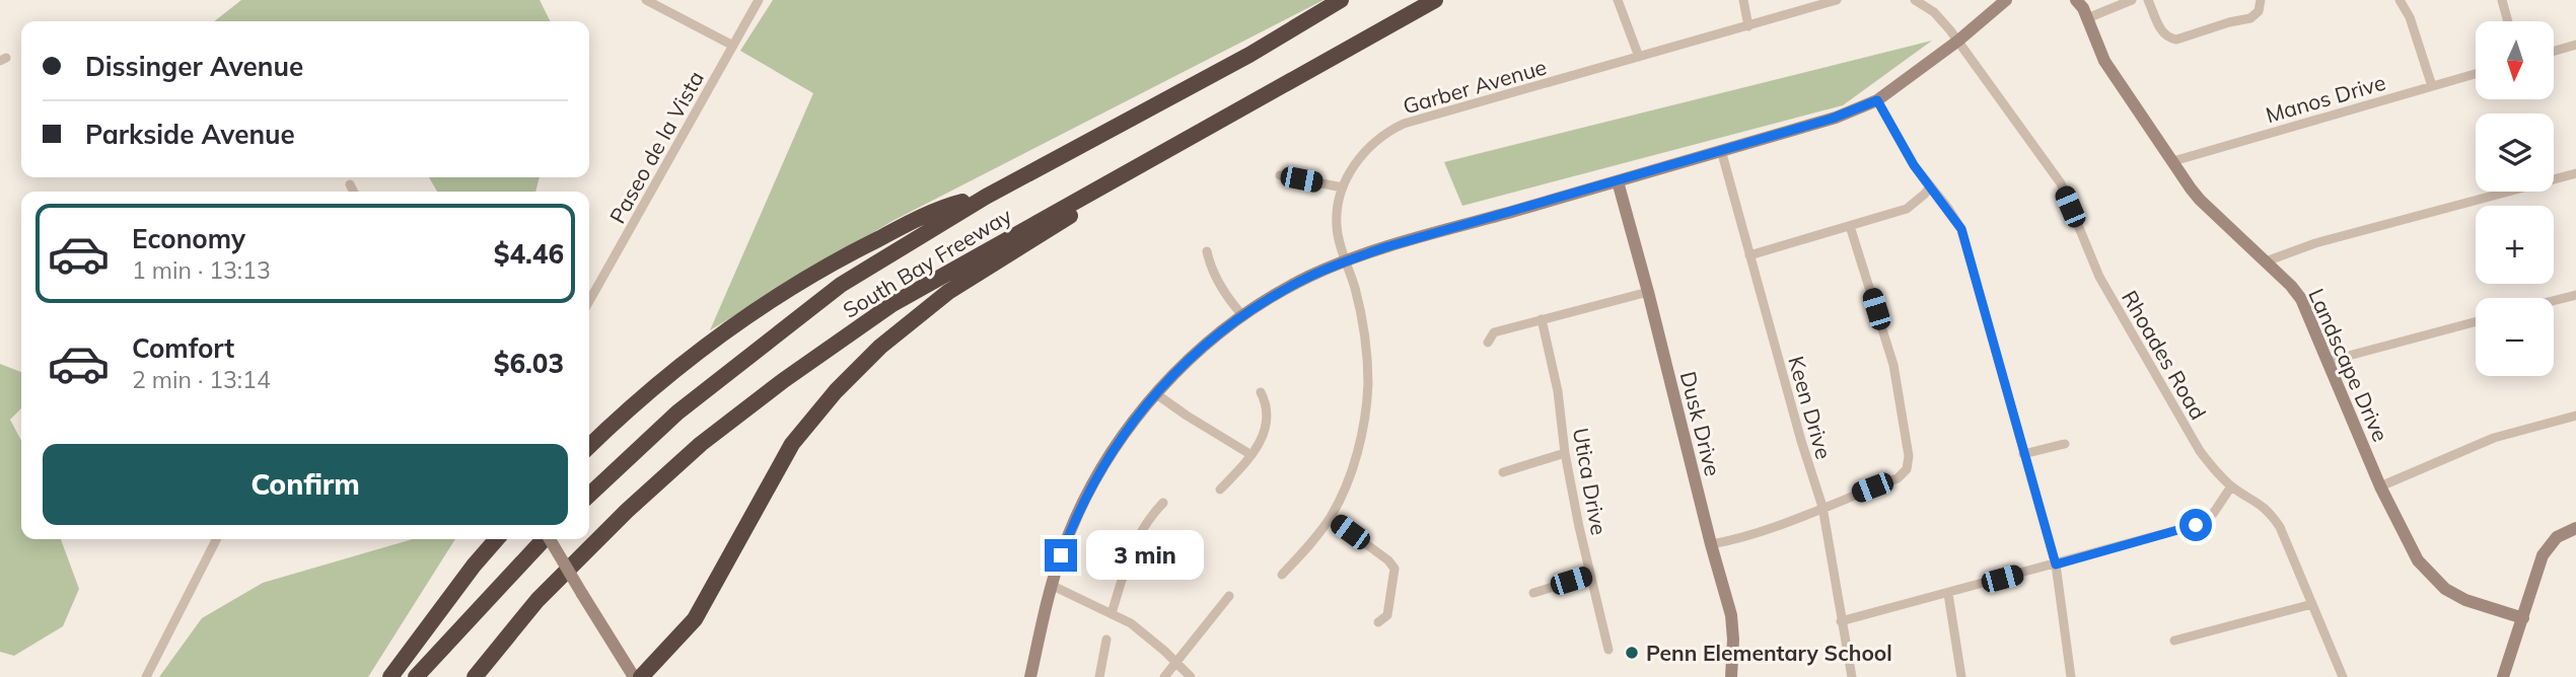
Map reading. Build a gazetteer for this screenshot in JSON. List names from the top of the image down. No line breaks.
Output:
{"streets":{"highway":["South Bay Freeway"],"street":["Garber Avenue","Manos Drive","Paseo de la Vista","Rhoades Road","Landscape Drive","Keen Drive","Dusk Drive","Utica Drive"]},"crossings":[["Manos Drive","Landscape Drive"]],"places":["Penn Elementary School"],"north":"bottom","page":{"map_buttons":["+","−"],"banner":["Dissinger Avenue","Parkside Avenue"],"list":[{"name":"Economy","note":"1 min · 13:13","value":"$4.46"},{"name":"Comfort","note":"2 min · 13:14","value":"$6.03"}],"buttons":"Confirm","bubble":"3 min"}}
